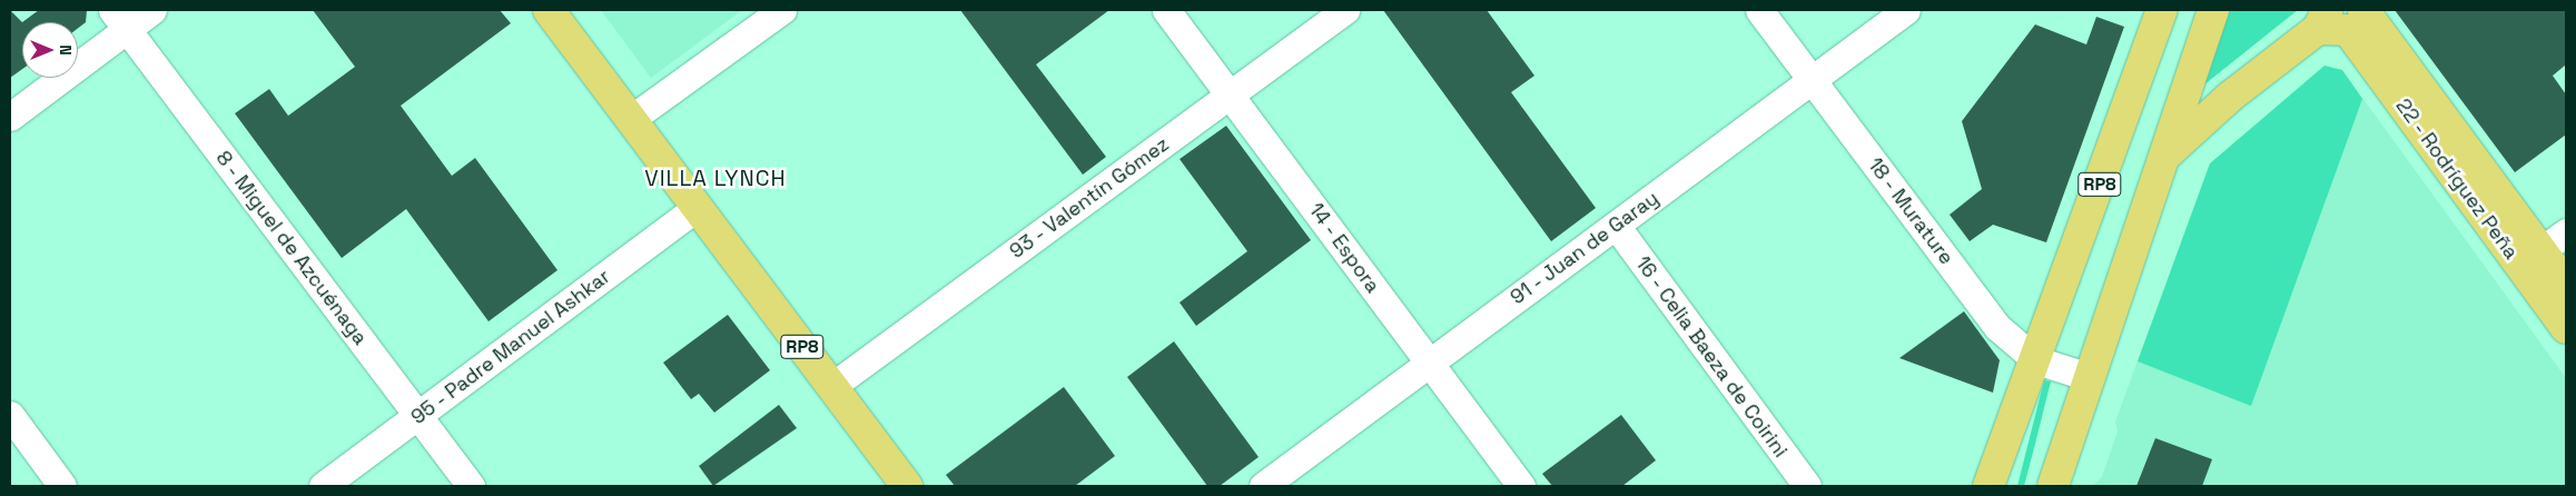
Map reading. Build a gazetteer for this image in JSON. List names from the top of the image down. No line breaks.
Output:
{"streets":{"main road":["22 - Rodríguez Peña","RP8"],"street":["93 - Valentín Gómez","18 - Murature","8 - Miguel de Azcuénaga","14 - Espora","91 - Juan de Garay","95 - Padre Manuel Ashkar","16 - Celia Baeza de Coirini"]},"crossings":[["RP8","93 - Valentín Gómez"],["RP8","18 - Murature"],["RP8","95 - Padre Manuel Ashkar"],["93 - Valentín Gómez","14 - Espora"],["18 - Murature","91 - Juan de Garay"],["8 - Miguel de Azcuénaga","95 - Padre Manuel Ashkar"],["14 - Espora","91 - Juan de Garay"],["91 - Juan de Garay","16 - Celia Baeza de Coirini"]],"districts":["VILLA LYNCH"],"north":"right"}
